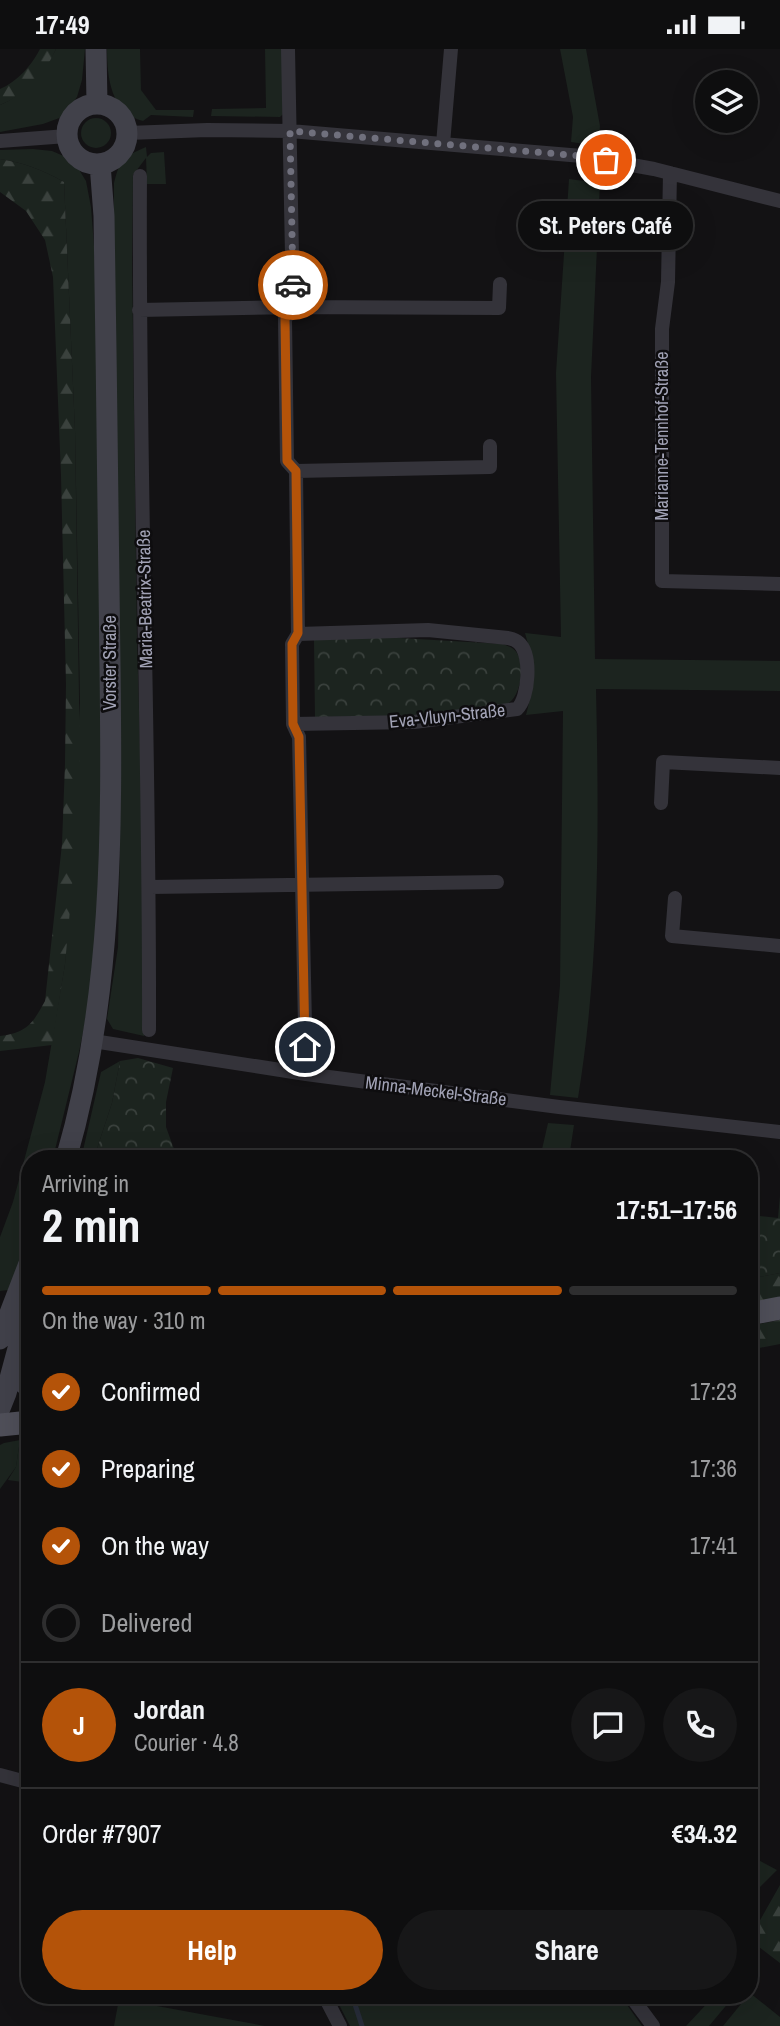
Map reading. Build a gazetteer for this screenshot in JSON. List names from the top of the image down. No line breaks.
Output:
{"streets":{"main road":["Vorster Straße"],"street":["Marianne-Tennhof-Straße","Maria-Beatrix-Straße","Eva-Vluyn-Straße","Minna-Meckel-Straße"]},"crossings":[["Vorster Straße","Minna-Meckel-Straße"]],"places":["St. Peters Café"],"page":{"status":"17:49","bubble":"St. Peters Café","heading":["2 min","Arriving in","17:51–17:56"],"panel":["Jordan","Courier · 4.8","Order #7907","€34.32"],"bar":"On the way · 310 m","list":[["Confirmed","17:23"],["Preparing","17:36"],["On the way","17:41"],"Delivered"],"round":"J","buttons":["Help","Share"]}}
